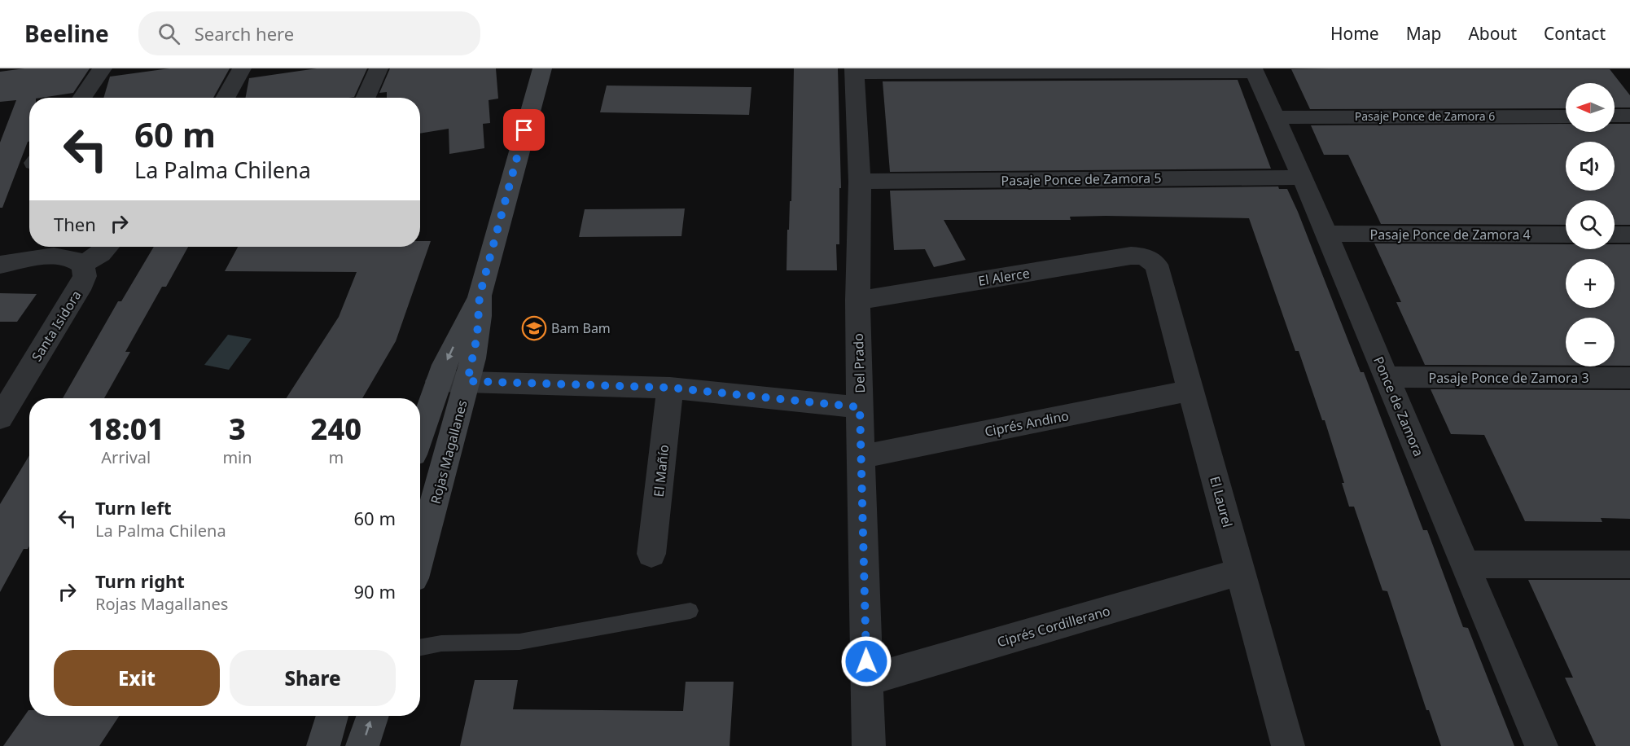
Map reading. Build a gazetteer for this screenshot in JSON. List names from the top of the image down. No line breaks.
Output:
{"streets":{"street":["Pasaje Ponce de Zamora 6","Pasaje Ponce de Zamora 5","Pasaje Ponce de Zamora 4","El Alerce","Santa Isidora","Del Prado","Pasaje Ponce de Zamora 3","Ponce de Zamora","Ciprés Andino","Rojas Magallanes","El Mañío","El Laurel","Ciprés Cordillerano"]},"crossings":[["Pasaje Ponce de Zamora 6","Ponce de Zamora"],["Pasaje Ponce de Zamora 5","Del Prado"],["Pasaje Ponce de Zamora 5","Ponce de Zamora"],["Pasaje Ponce de Zamora 4","Ponce de Zamora"],["El Alerce","Del Prado"],["El Alerce","El Laurel"],["Del Prado","Ciprés Andino"],["Del Prado","Ciprés Cordillerano"],["Pasaje Ponce de Zamora 3","Ponce de Zamora"],["Ciprés Andino","El Laurel"],["El Laurel","Ciprés Cordillerano"]],"places":{"school or university":["Bam Bam"]},"north":"left","page":{"header":"Beeline","search":"Search here","nav":["Home","Map","About","Contact"],"map_buttons":["+","−"],"turn":["60 m","La Palma Chilena"],"then":"Then","eta":["18:01","Arrival","3","min","240","m"],"list":[{"name":"Turn left","note":"La Palma Chilena","value":"60 m"},{"name":"Turn right","note":"Rojas Magallanes","value":"90 m"}],"buttons":["Exit","Share"]}}
